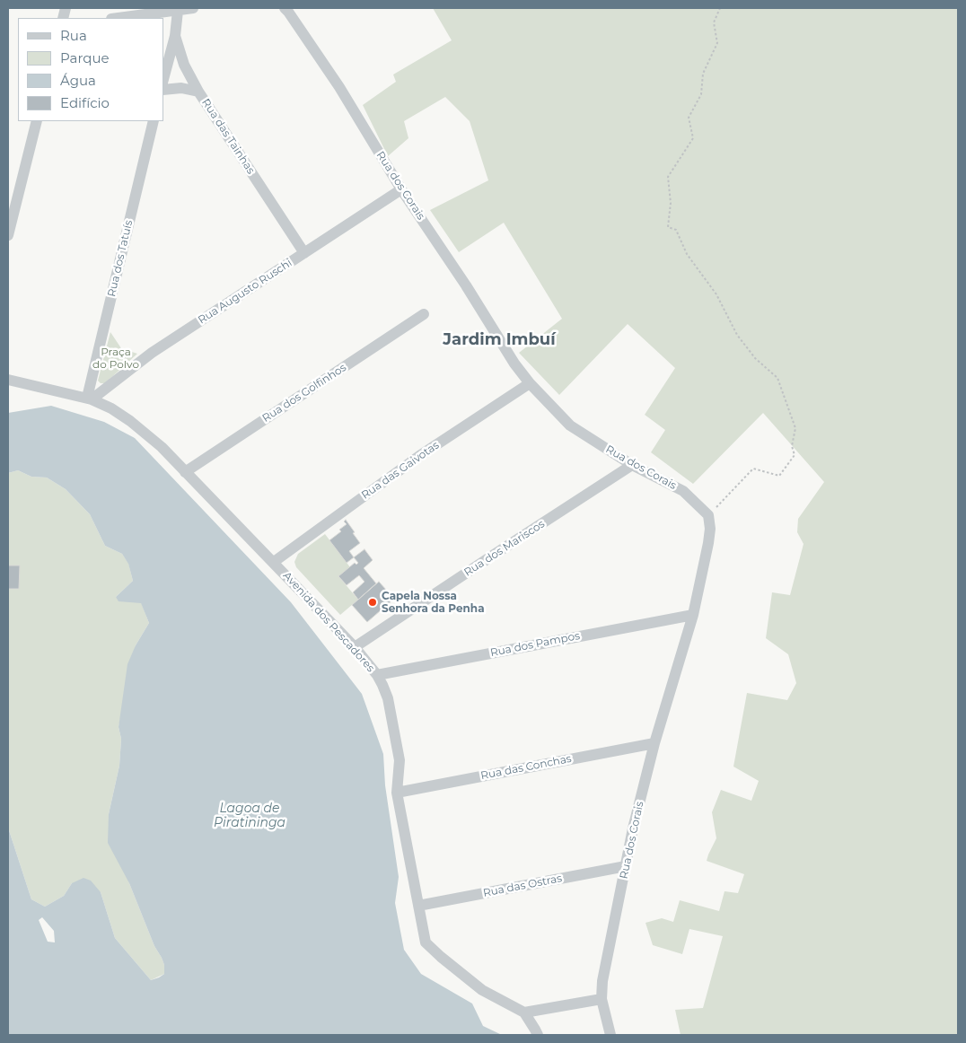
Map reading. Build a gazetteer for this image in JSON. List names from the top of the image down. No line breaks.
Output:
{"streets":{"street":["Rua das Tainhas","Rua dos Corais","Rua dos Tatuís","Rua Augusto Ruschi","Rua dos Golfinhos","Rua das Gaivotas","Rua dos Mariscos","Avenida dos Pescadores","Rua dos Pampos","Rua das Conchas","Rua das Ostras"]},"crossings":[["Rua das Tainhas","Rua Augusto Ruschi"],["Rua dos Corais","Rua Augusto Ruschi"],["Rua dos Corais","Rua das Gaivotas"],["Rua dos Corais","Rua dos Mariscos"],["Rua dos Corais","Rua dos Pampos"],["Rua dos Corais","Rua das Conchas"],["Rua dos Corais","Rua das Ostras"],["Rua dos Tatuís","Rua Augusto Ruschi"],["Rua dos Tatuís","Avenida dos Pescadores"],["Rua Augusto Ruschi","Avenida dos Pescadores"],["Rua dos Golfinhos","Avenida dos Pescadores"],["Rua das Gaivotas","Avenida dos Pescadores"],["Rua dos Mariscos","Avenida dos Pescadores"],["Avenida dos Pescadores","Rua dos Pampos"],["Avenida dos Pescadores","Rua das Conchas"],["Avenida dos Pescadores","Rua das Ostras"]],"districts":["Jardim Imbuí"],"water":["Lagoa de Piratininga"],"parks":["Praça do Polvo"],"places":["Capela Nossa Senhora da Penha"],"legend":["Rua","Parque","Água","Edifício"]}
